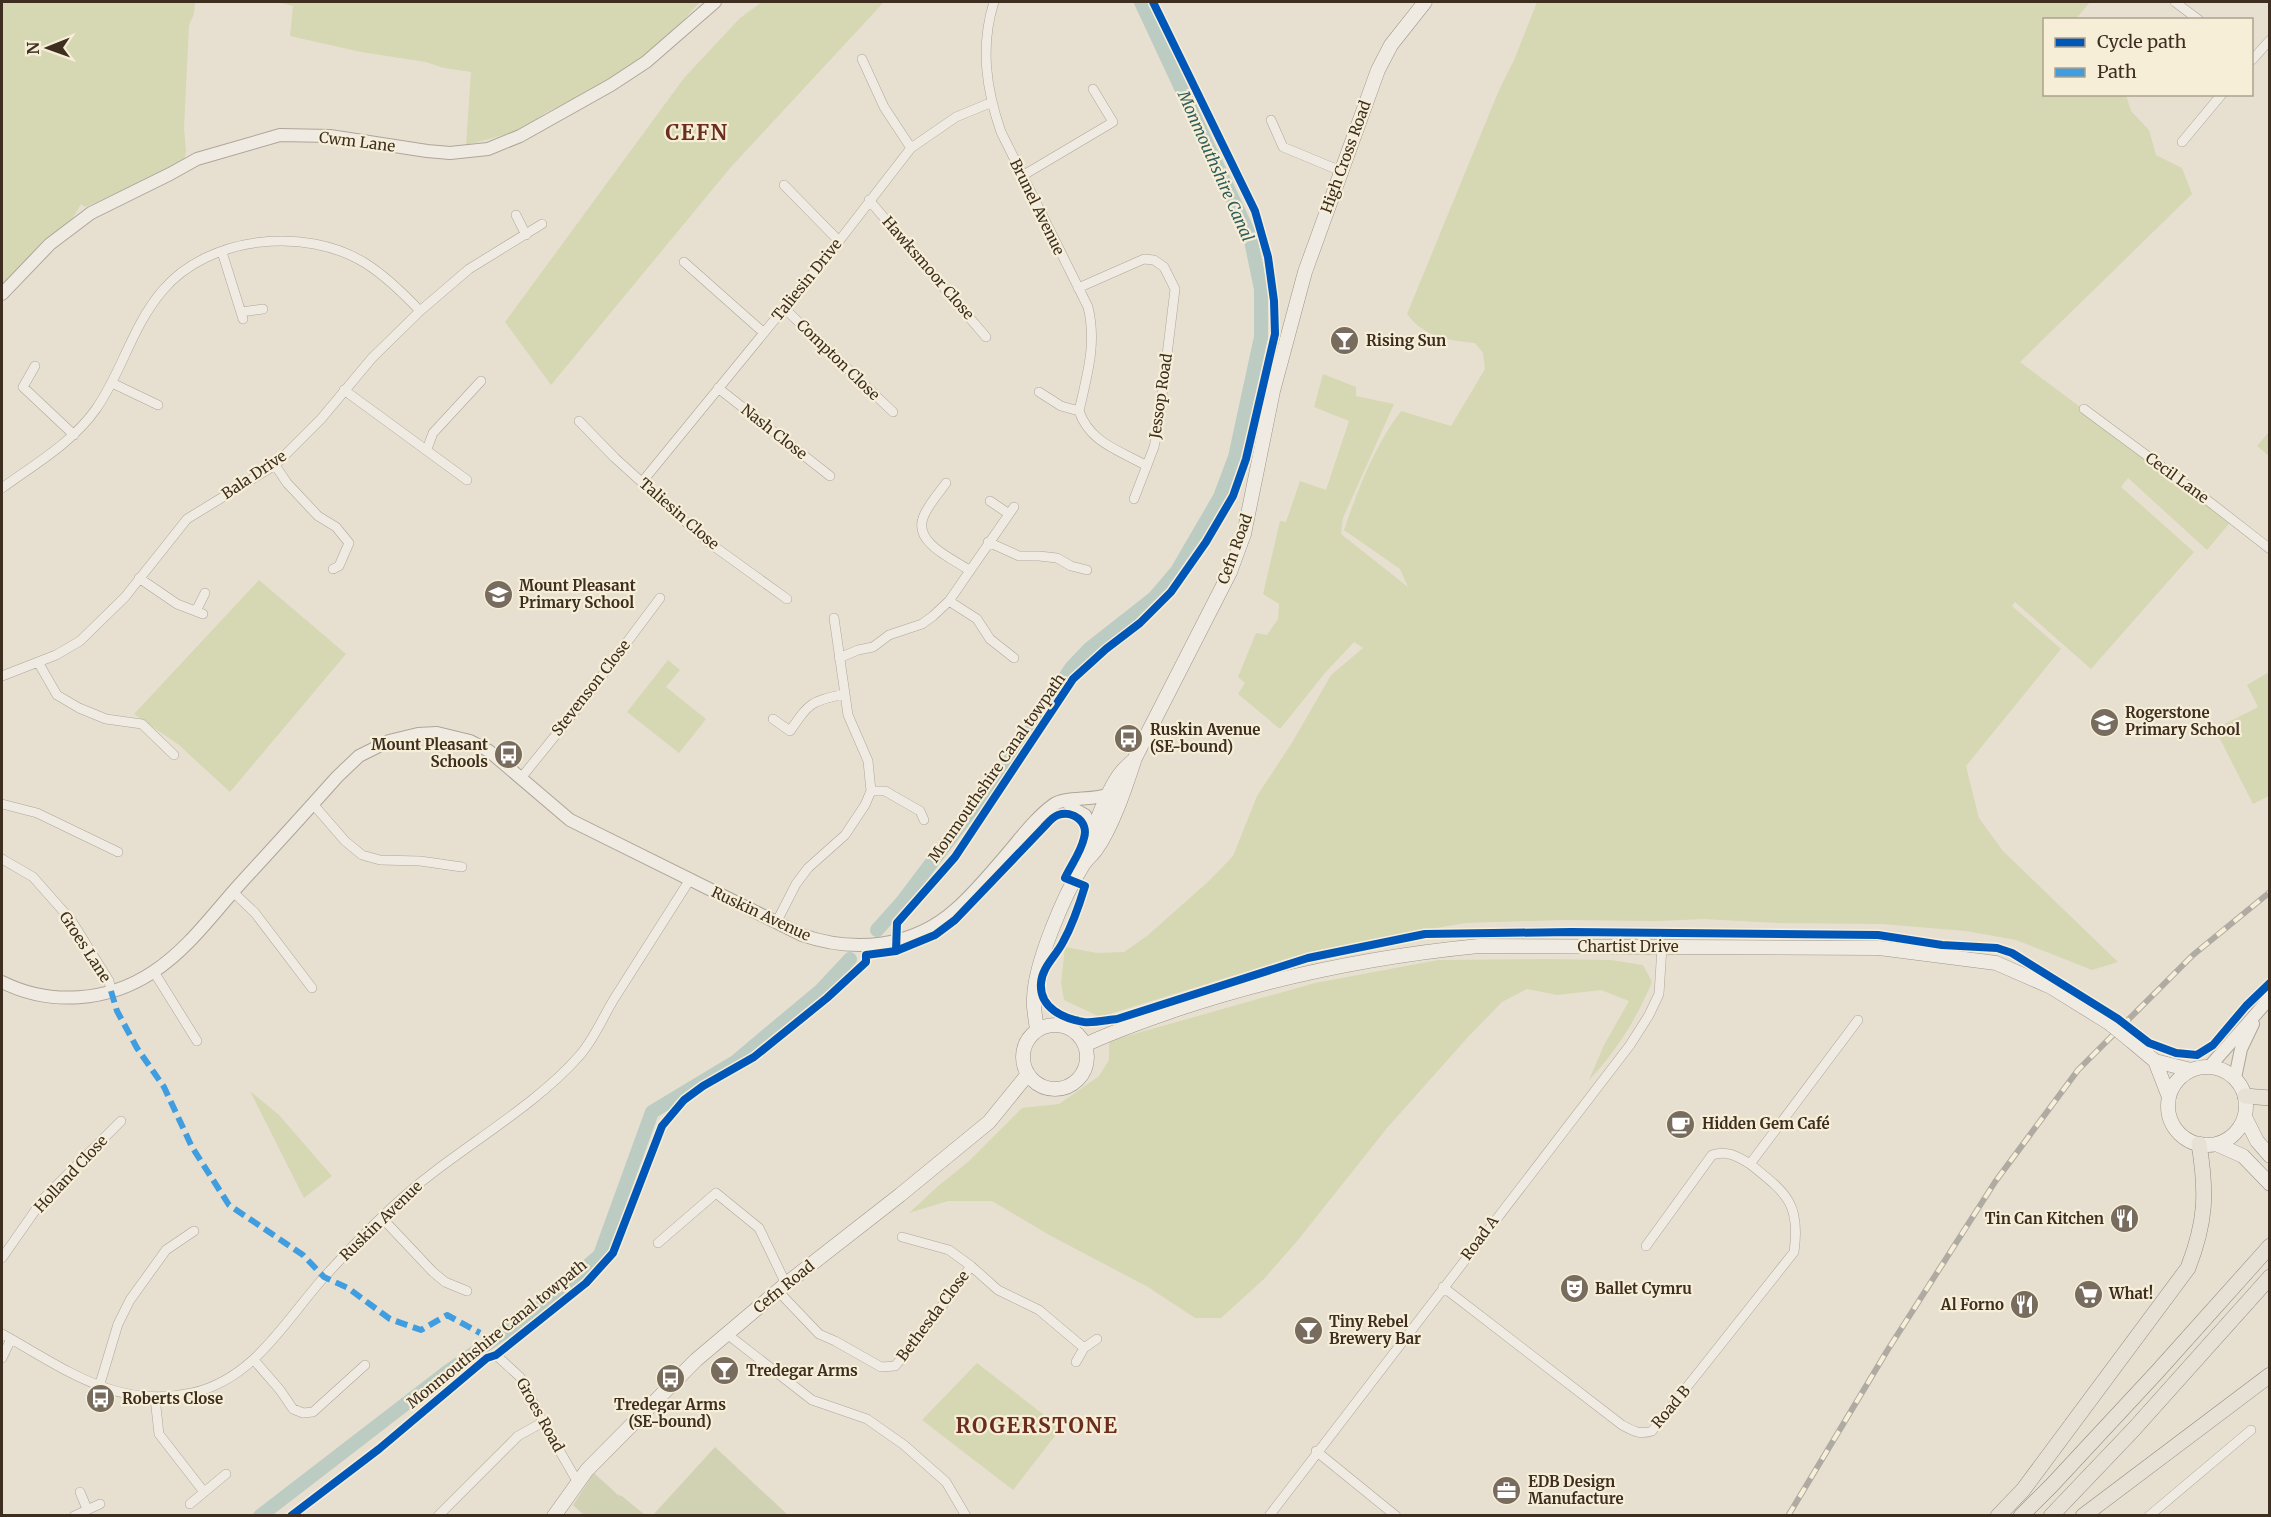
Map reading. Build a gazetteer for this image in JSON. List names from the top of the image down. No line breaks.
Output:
{"streets":{"main road":["High Cross Road","Cefn Road","Chartist Drive"],"street":["Cwm Lane","Brunel Avenue","Hawksmoor Close","Taliesin Drive","Compton Close","Jessop Road","Nash Close","Bala Drive","Cecil Lane","Taliesin Close","Stevenson Close","Ruskin Avenue","Groes Lane","Holland Close","Road A","Bethesda Close","Road B","Groes Road"],"cycle path":["Monmouthshire Canal towpath"]},"crossings":[["High Cross Road","Cefn Road"],["Brunel Avenue","Taliesin Drive"],["Brunel Avenue","Jessop Road"],["Hawksmoor Close","Taliesin Drive"],["Taliesin Drive","Compton Close"],["Taliesin Drive","Nash Close"],["Taliesin Drive","Taliesin Close"],["Cefn Road","Ruskin Avenue"],["Cefn Road","Chartist Drive"],["Cefn Road","Bethesda Close"],["Cefn Road","Groes Road"],["Stevenson Close","Ruskin Avenue"],["Ruskin Avenue","Groes Lane"],["Chartist Drive","Road A"],["Road A","Road B"]],"districts":["CEFN","ROGERSTONE"],"water":["Monmouthshire Canal"],"places":{"bar":["Rising Sun","Tiny Rebel Brewery Bar","Tredegar Arms"],"school or university":["Mount Pleasant Primary School","Rogerstone Primary School"],"bus stop":["Ruskin Avenue (SE-bound)","Mount Pleasant Schools","Tredegar Arms (SE-bound)","Roberts Close"],"cafe":["Hidden Gem Café"],"restaurant":["Tin Can Kitchen","Al Forno"],"theatre":["Ballet Cymru"],"supermarket":["What!"],"office":["EDB Design Manufacture"]},"legend":["Cycle path","Path"],"north":"left"}
